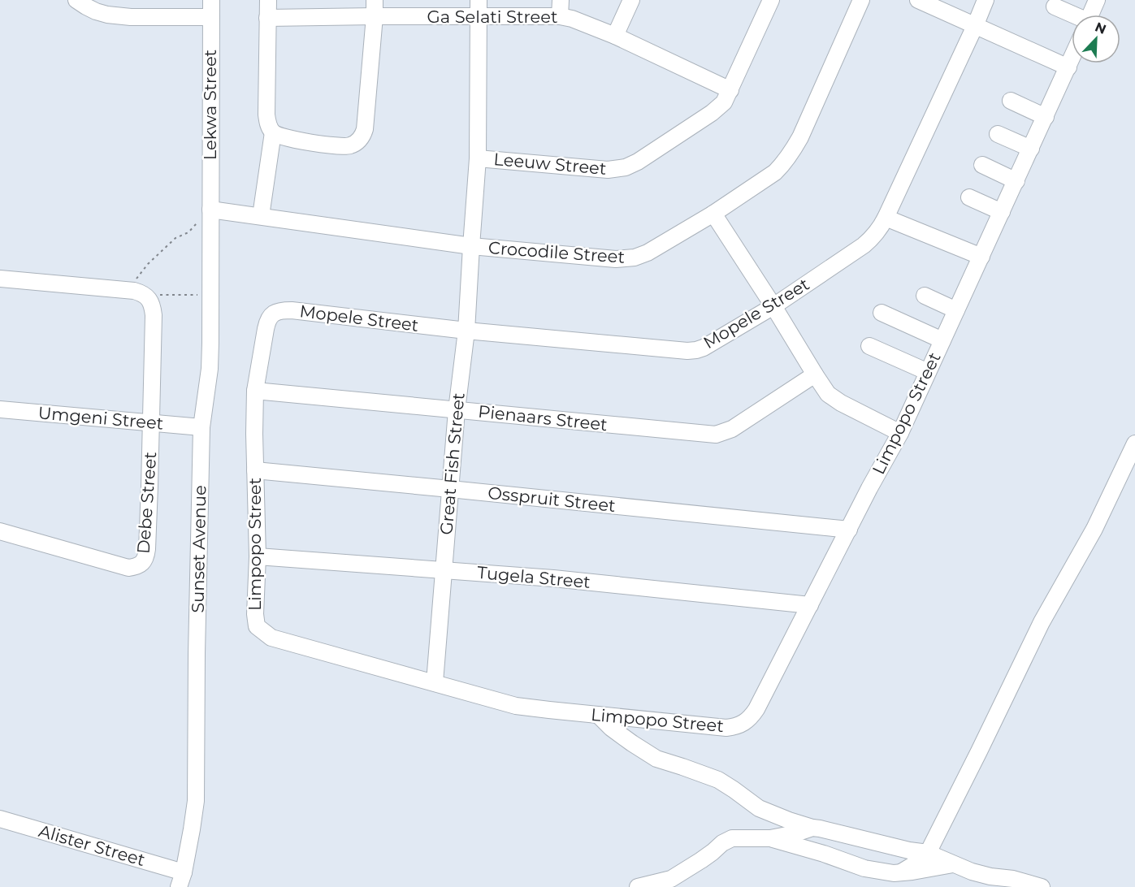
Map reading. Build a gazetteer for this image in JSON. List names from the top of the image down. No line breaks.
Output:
{"streets":{"street":["Ga Selati Street","Lekwa Street","Leeuw Street","Crocodile Street","Mopele Street","Limpopo Street","Umgeni Street","Pienaars Street","Great Fish Street","Osspruit Street","Debe Street","Sunset Avenue","Tugela Street","Alister Street"]},"crossings":[["Ga Selati Street","Leeuw Street"],["Ga Selati Street","Great Fish Street"],["Lekwa Street","Crocodile Street"],["Lekwa Street","Sunset Avenue"],["Leeuw Street","Great Fish Street"],["Crocodile Street","Great Fish Street"],["Crocodile Street","Sunset Avenue"],["Mopele Street","Limpopo Street"],["Mopele Street","Great Fish Street"],["Limpopo Street","Pienaars Street"],["Limpopo Street","Great Fish Street"],["Limpopo Street","Osspruit Street"],["Limpopo Street","Tugela Street"],["Umgeni Street","Debe Street"],["Umgeni Street","Sunset Avenue"],["Pienaars Street","Great Fish Street"],["Great Fish Street","Osspruit Street"],["Great Fish Street","Tugela Street"],["Sunset Avenue","Alister Street"]],"north":"top right"}
